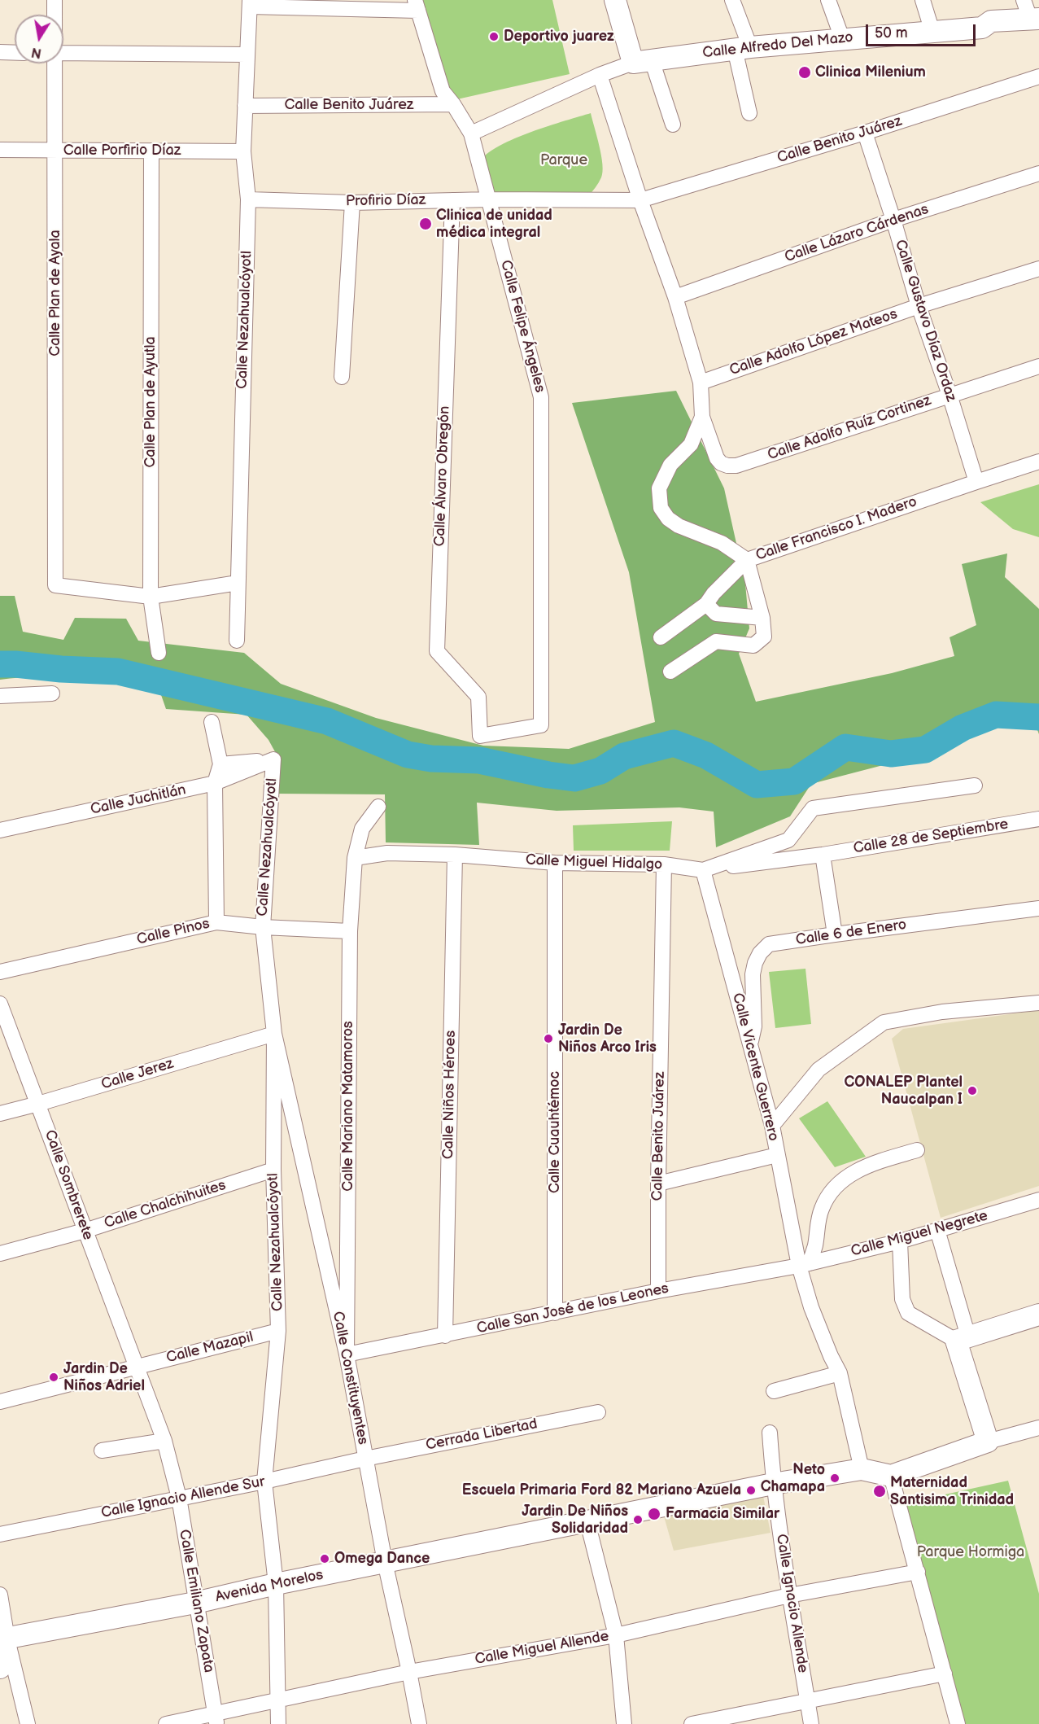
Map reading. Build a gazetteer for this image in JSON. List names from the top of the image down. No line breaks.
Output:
{"streets":{"main road":["Calle Alfredo Del Mazo","Avenida Morelos"],"street":["Calle Benito Juárez","Calle Porfirio Díaz","Profirio Díaz","Calle Lázaro Cárdenas","Calle Plan de Ayala","Calle Nezahualcóyotl","Calle Gustavo Díaz Ordaz","Calle Felipe Ángeles","Calle Adolfo López Mateos","Calle Plan de Ayutla","Calle Adolfo Ruíz Cortinez","Calle Álvaro Obregón","Calle Francisco I. Madero","Calle Juchitlán","Calle 28 de Septiembre","Calle Miguel Hidalgo","Calle Pinos","Calle 6 de Enero","Calle Vicente Guerrero","Calle Jerez","Calle Niños Héroes","Calle Mariano Matamoros","Calle Cuauhtémoc","Calle Sombrerete","Calle Chalchihuites","Calle Miguel Negrete","Calle San José de los Leones","Calle Mazapil","Calle Constituyentes","Cerrada Libertad","Calle Ignacio Allende Sur","Calle Emiliano Zapata","Calle Ignacio Allende","Calle Miguel Allende"]},"crossings":[["Calle Benito Juárez","Profirio Díaz"],["Calle Benito Juárez","Calle Nezahualcóyotl"],["Calle Benito Juárez","Calle Gustavo Díaz Ordaz"],["Calle Benito Juárez","Calle Felipe Ángeles"],["Calle Benito Juárez","Calle Miguel Hidalgo"],["Calle Benito Juárez","Calle San José de los Leones"],["Calle Porfirio Díaz","Calle Plan de Ayala"],["Calle Porfirio Díaz","Calle Nezahualcóyotl"],["Calle Porfirio Díaz","Calle Plan de Ayutla"],["Profirio Díaz","Calle Nezahualcóyotl"],["Profirio Díaz","Calle Felipe Ángeles"],["Profirio Díaz","Calle Álvaro Obregón"],["Calle Lázaro Cárdenas","Calle Gustavo Díaz Ordaz"],["Calle Plan de Ayala","Calle Plan de Ayutla"],["Calle Nezahualcóyotl","Calle Juchitlán"],["Calle Nezahualcóyotl","Calle Pinos"],["Calle Nezahualcóyotl","Calle Jerez"],["Calle Nezahualcóyotl","Calle Chalchihuites"],["Calle Nezahualcóyotl","Calle Mazapil"],["Calle Nezahualcóyotl","Calle Constituyentes"],["Calle Nezahualcóyotl","Calle Ignacio Allende Sur"],["Calle Nezahualcóyotl","Avenida Morelos"],["Calle Nezahualcóyotl","Calle Miguel Allende"],["Calle Gustavo Díaz Ordaz","Calle Adolfo López Mateos"],["Calle Gustavo Díaz Ordaz","Calle Adolfo Ruíz Cortinez"],["Calle Gustavo Díaz Ordaz","Calle Francisco I. Madero"],["Calle Felipe Ángeles","Calle Álvaro Obregón"],["Calle Adolfo Ruíz Cortinez","Calle Francisco I. Madero"],["Calle 28 de Septiembre","Calle Miguel Hidalgo"],["Calle 28 de Septiembre","Calle Vicente Guerrero"],["Calle Miguel Hidalgo","Calle Vicente Guerrero"],["Calle Miguel Hidalgo","Calle Niños Héroes"],["Calle Miguel Hidalgo","Calle Mariano Matamoros"],["Calle Miguel Hidalgo","Calle Cuauhtémoc"],["Calle Pinos","Calle Mariano Matamoros"],["Calle 6 de Enero","Calle Vicente Guerrero"],["Calle Vicente Guerrero","Calle Miguel Negrete"],["Calle Vicente Guerrero","Calle San José de los Leones"],["Calle Vicente Guerrero","Avenida Morelos"],["Calle Jerez","Calle Sombrerete"],["Calle Jerez","Calle Constituyentes"],["Calle Niños Héroes","Calle San José de los Leones"],["Calle Mariano Matamoros","Calle San José de los Leones"],["Calle Mariano Matamoros","Calle Constituyentes"],["Calle Cuauhtémoc","Calle San José de los Leones"],["Calle Sombrerete","Calle Chalchihuites"],["Calle Sombrerete","Calle Mazapil"],["Calle Sombrerete","Calle Emiliano Zapata"],["Calle Miguel Negrete","Calle San José de los Leones"],["Calle San José de los Leones","Calle Constituyentes"],["Calle Mazapil","Calle Emiliano Zapata"],["Calle Constituyentes","Cerrada Libertad"],["Calle Constituyentes","Calle Ignacio Allende Sur"],["Calle Constituyentes","Avenida Morelos"],["Calle Constituyentes","Calle Miguel Allende"],["Cerrada Libertad","Calle Ignacio Allende Sur"],["Calle Ignacio Allende Sur","Calle Emiliano Zapata"],["Avenida Morelos","Calle Emiliano Zapata"],["Avenida Morelos","Calle Ignacio Allende"],["Calle Emiliano Zapata","Calle Miguel Allende"],["Calle Ignacio Allende","Calle Miguel Allende"]],"parks":["Parque","Parque Hormiga"],"places":["Deportivo juarez","Clinica Milenium","Clinica de unidad médica integral","Jardin De Niños Arco Iris","CONALEP Plantel Naucalpan I","Jardin De Niños Adriel","Neto Chamapa","Escuela Primaria Ford 82 Mariano Azuela","Maternidad Santisima Trinidad","Farmacia Similar","Jardin De Niños Solidaridad","Omega Dance"],"scale_bar":"50 m","north":"bottom"}
